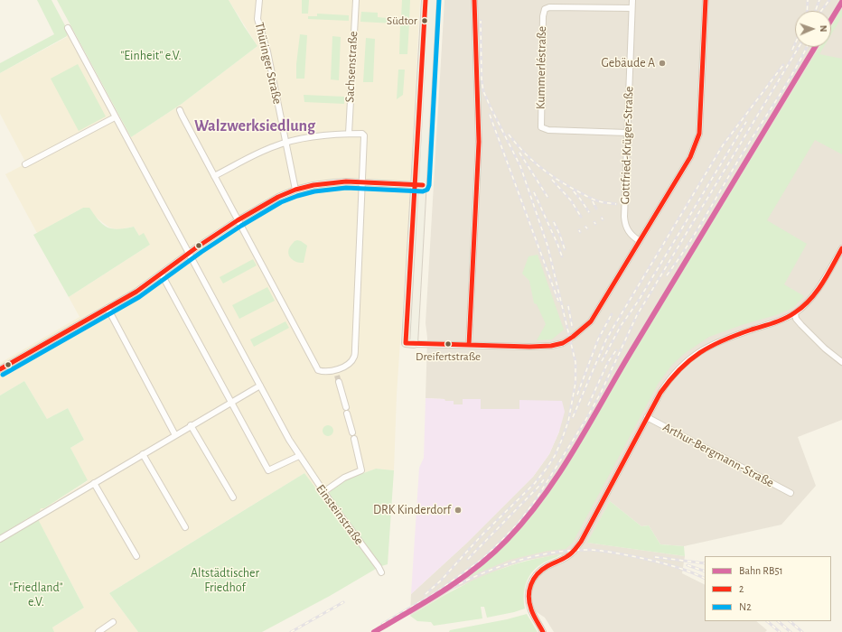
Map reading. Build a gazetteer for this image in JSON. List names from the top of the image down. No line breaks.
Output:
{"streets":{"street":["Thüringer Straße","Sachsenstraße","Kummerléstraße","Gottfried-Krüger-Straße","Arthur-Bergmann-Straße","Einsteinstraße"]},"crossings":[["Kummerléstraße","Gottfried-Krüger-Straße"]],"districts":["Walzwerksiedlung"],"parks":["\"Einheit\" e.V.","Altstädtischer Friedhof","\"Friedland\" e.V."],"places":["Südtor","Gebäude A","Dreifertstraße","DRK Kinderdorf"],"lines":["transit line 2","transit line N2","rail line RB51"],"legend":["Bahn RB51","2","N2"],"north":"right"}
